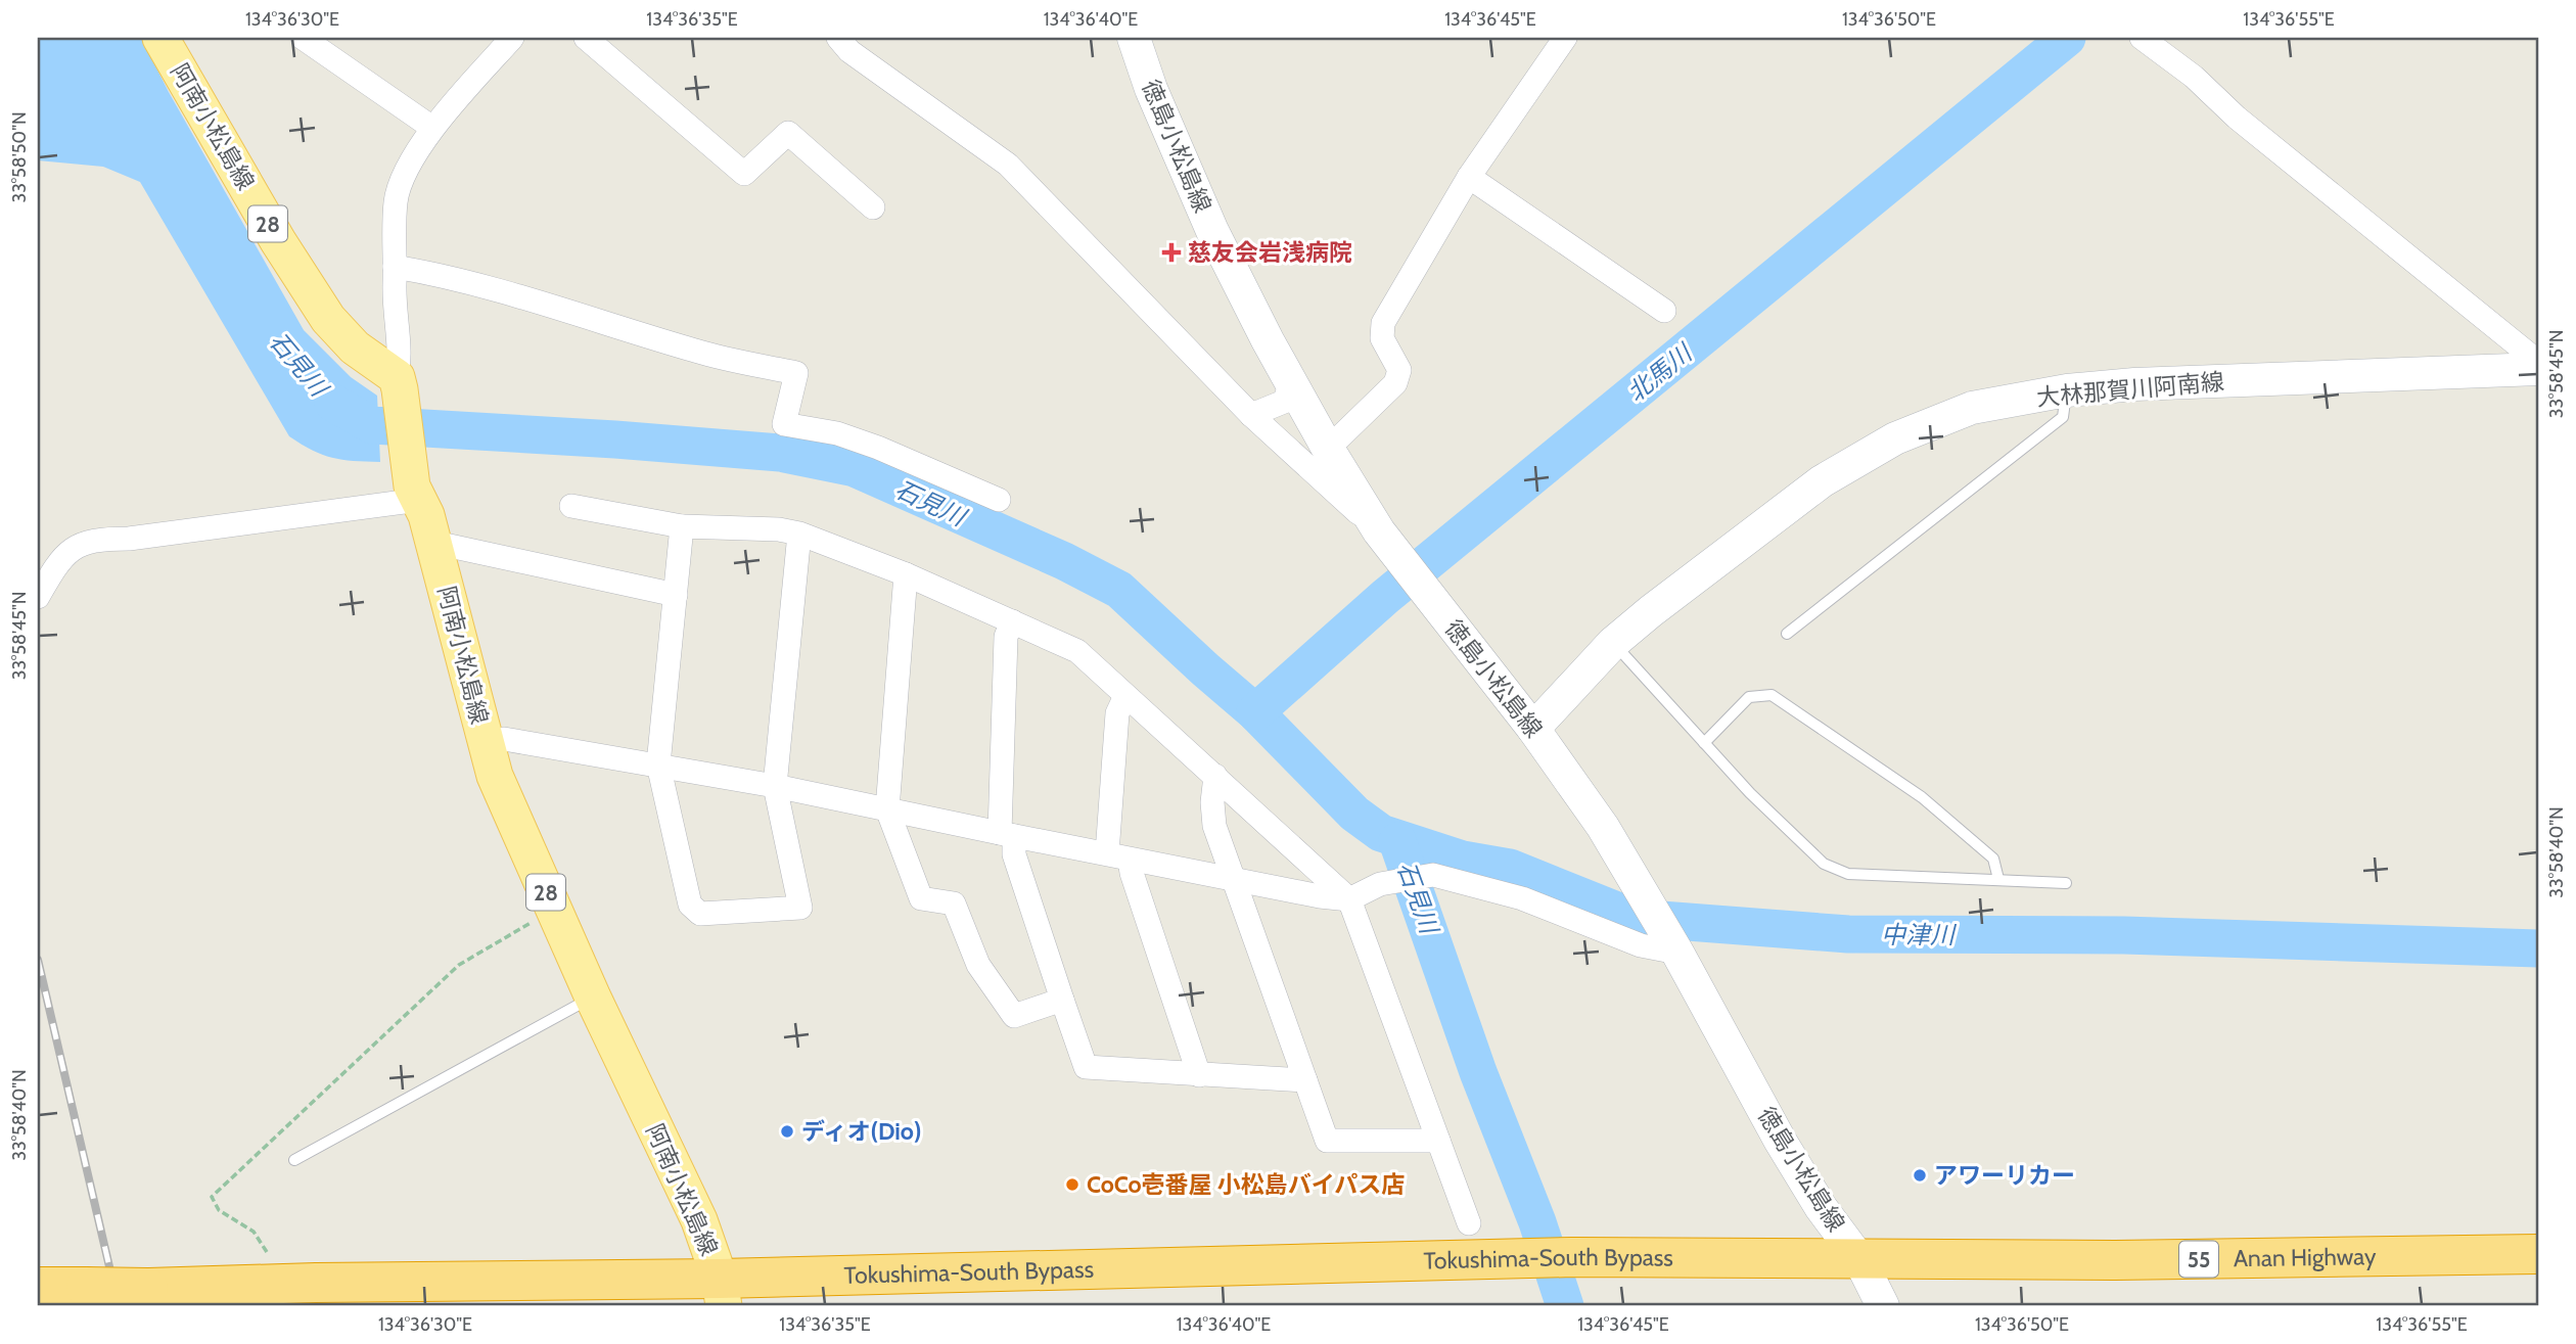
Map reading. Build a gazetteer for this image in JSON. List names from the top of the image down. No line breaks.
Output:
{"streets":{"highway":["Anan Highway","55","Tokushima-South Bypass"],"main road":["阿南小松島線","徳島小松島線","28","大林那賀川阿南線"]},"crossings":[["阿南小松島線","Tokushima-South Bypass"],["徳島小松島線","大林那賀川阿南線"],["徳島小松島線","Anan Highway"],["徳島小松島線","Tokushima-South Bypass"],["Anan Highway","Tokushima-South Bypass"]],"water":["石見川","北馬川","中津川"],"places":{"health":["慈友会岩浅病院"],"other":["ディオ(Dio)","アワーリカー","CoCo壱番屋 小松島バイパス店"]},"coordinates":["134°36'30\"E","134°36'35\"E","134°36'40\"E","134°36'45\"E","134°36'50\"E","134°36'55\"E","33°58'50\"N","33°58'45\"N","33°58'40\"N"]}
